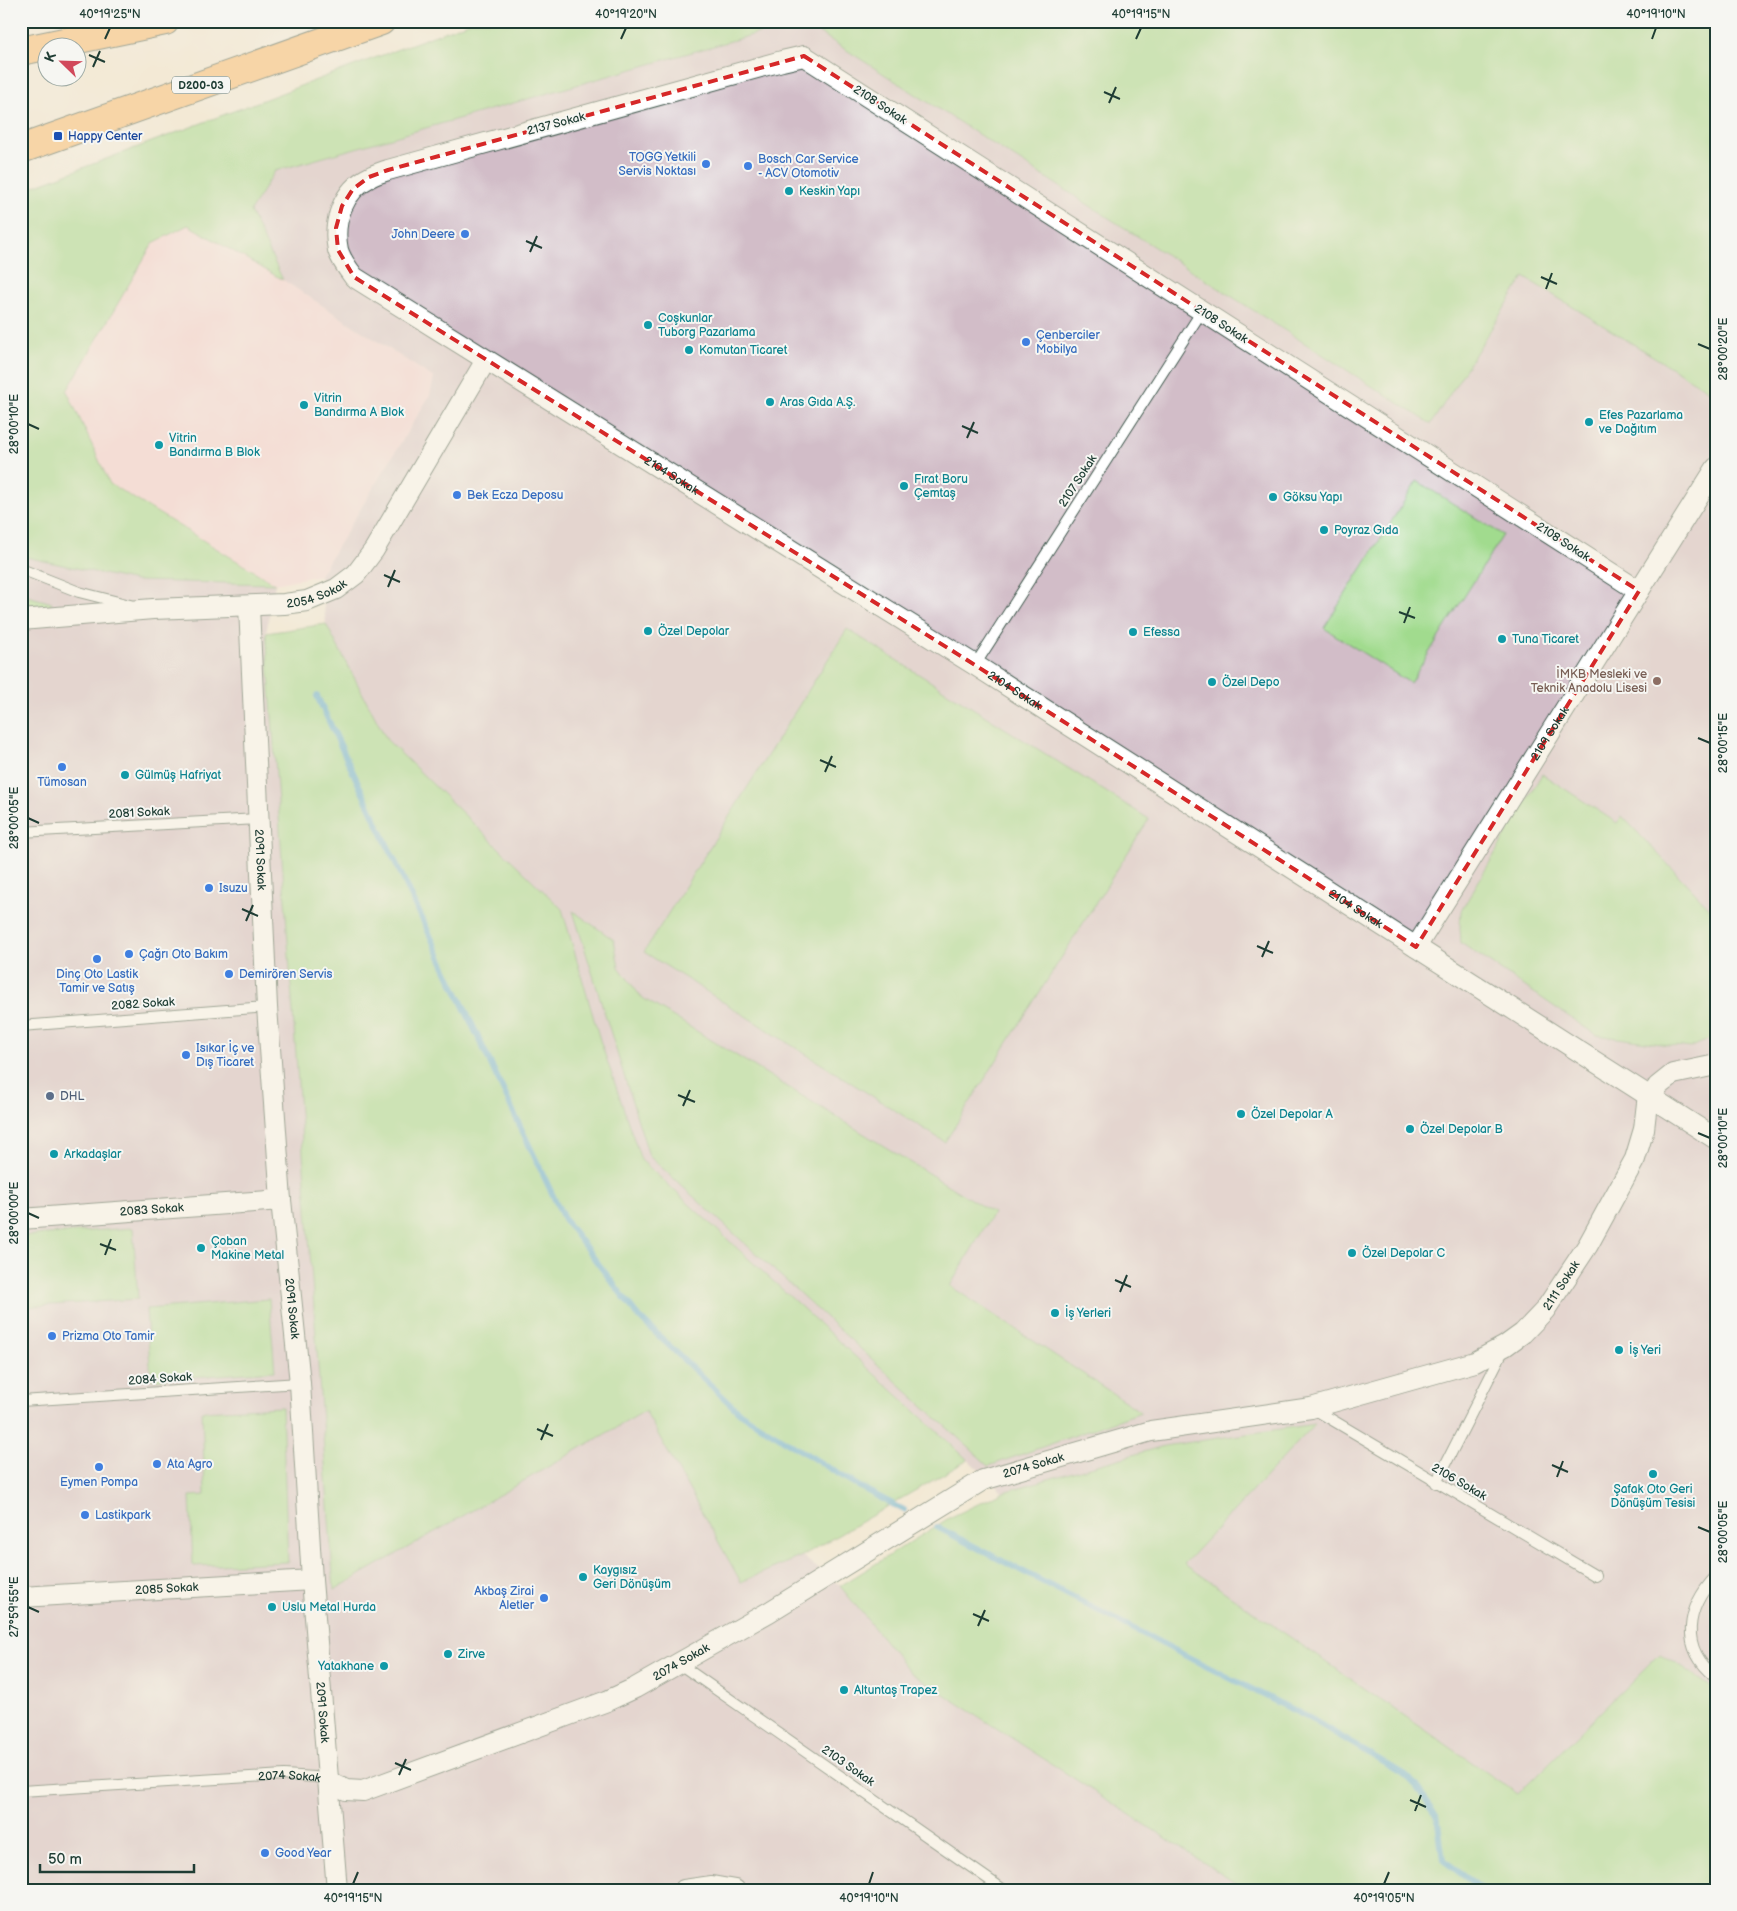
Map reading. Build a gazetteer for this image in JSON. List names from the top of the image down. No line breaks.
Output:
{"streets":{"highway":["D200-03"],"street":["2108 Sokak","2137 Sokak","2104 Sokak","2054 Sokak","2109 Sokak","2091 Sokak","2083 Sokak","2111 Sokak","2074 Sokak","2085 Sokak"],"lane":["2107 Sokak","2081 Sokak","2082 Sokak","2084 Sokak","2106 Sokak","2103 Sokak"]},"crossings":[["2108 Sokak","2137 Sokak"],["2108 Sokak","2107 Sokak"],["2108 Sokak","2109 Sokak"],["2137 Sokak","2104 Sokak"],["2104 Sokak","2107 Sokak"],["2104 Sokak","2054 Sokak"],["2104 Sokak","2109 Sokak"],["2104 Sokak","2111 Sokak"],["2054 Sokak","2091 Sokak"],["2081 Sokak","2091 Sokak"],["2091 Sokak","2082 Sokak"],["2091 Sokak","2083 Sokak"],["2091 Sokak","2084 Sokak"],["2091 Sokak","2074 Sokak"],["2091 Sokak","2085 Sokak"],["2111 Sokak","2074 Sokak"],["2111 Sokak","2106 Sokak"],["2074 Sokak","2106 Sokak"],["2074 Sokak","2103 Sokak"]],"places":{"transit":["Happy Center"],"other":["TOGG Yetkili Servis Noktası","Bosch Car Service - ACV Otomotiv","Keskin Yapı","John Deere","Coşkunlar Tuborg Pazarlama","Çenberciler Mobilya","Komutan Ticaret","Aras Gıda A.Ş.","Vitrin Bandırma A Blok","Efes Pazarlama ve Dağıtım","Vitrin Bandırma B Blok","Fırat Boru Çemtaş","Bek Ecza Deposu","Göksu Yapı","Poyraz Gıda","Özel Depolar","Efessa","Tuna Ticaret","İMKB Mesleki ve Teknik Anadolu Lisesi","Özel Depo","Tümosan","Gülmüş Hafriyat","Isuzu","Çağrı Oto Bakım","Dinç Oto Lastik Tamir ve Satış","Demirören Servis","Isıkar İç ve Dış Ticaret","DHL","Özel Depolar A","Özel Depolar B","Arkadaşlar","Çoban Makine Metal","Özel Depolar C","İş Yerleri","Prizma Oto Tamir","İş Yeri","Ata Agro","Eymen Pompa","Şafak Oto Geri Dönüşüm Tesisi","Lastikpark","Kaygısız Geri Dönüşüm","Akbaş Zirai Aletler","Uslu Metal Hurda","Zirve","Yatakhane","Altuntaş Trapez","Good Year"]},"scale_bar":"50 m","north":"top left","coordinates":["40°19'25\"N","40°19'20\"N","40°19'15\"N","40°19'10\"N","28°00'20\"E","28°00'10\"E","28°00'15\"E","28°00'05\"E","28°00'00\"E","27°59'55\"E","40°19'05\"N"]}
